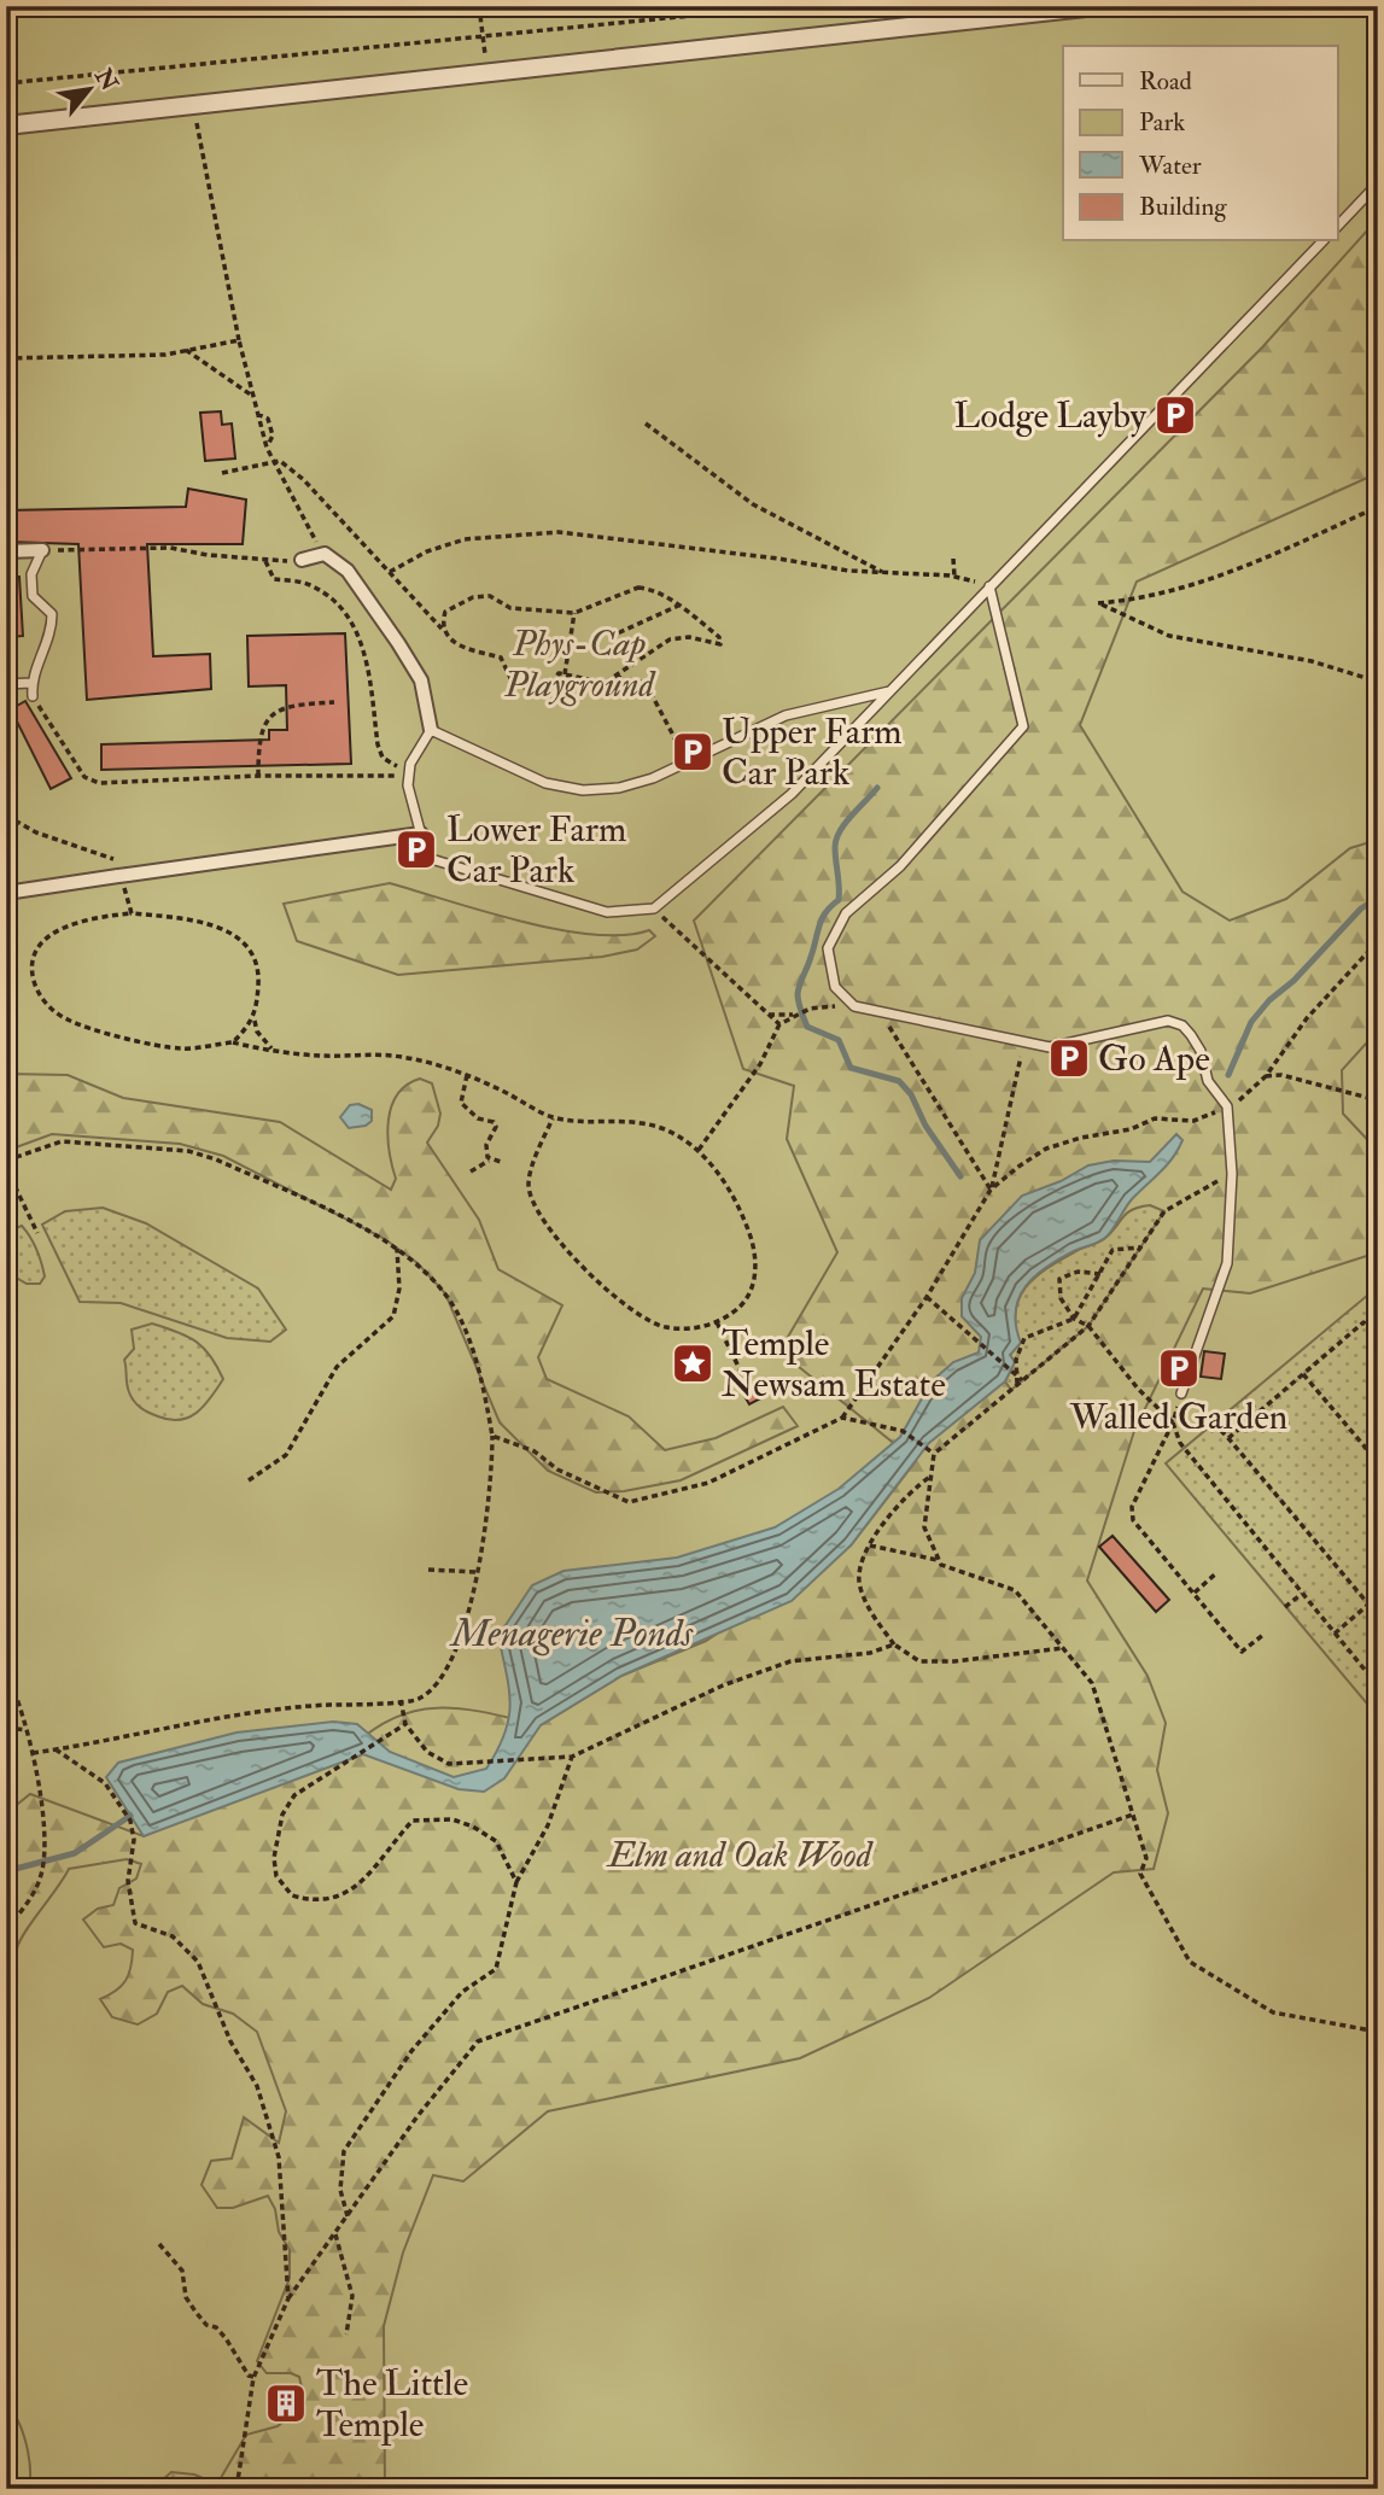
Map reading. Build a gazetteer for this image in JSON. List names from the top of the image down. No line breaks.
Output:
{"water":["Menagerie Ponds"],"parks":["Phys-Cap Playground","Elm and Oak Wood"],"places":{"parking":["Lodge Layby","Upper Farm Car Park","Lower Farm Car Park","Go Ape","Walled Garden"],"place":["Temple Newsam Estate"],"building":["The Little Temple"]},"legend":["Road","Park","Water","Building"],"north":"top right"}
